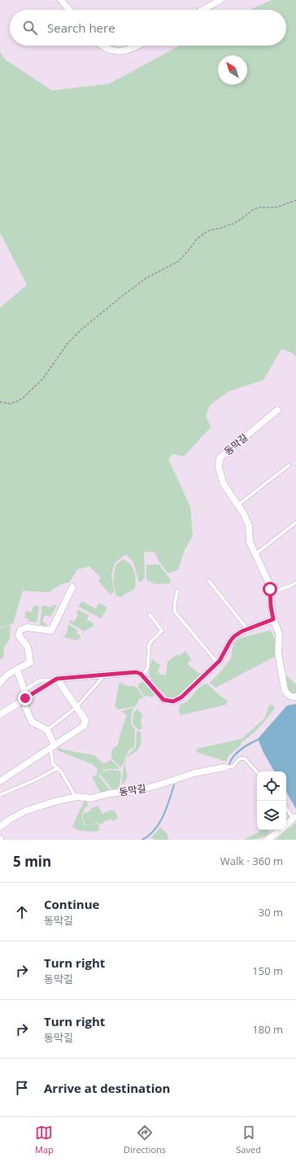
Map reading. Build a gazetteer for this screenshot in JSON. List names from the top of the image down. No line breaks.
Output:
{"streets":{"street":["동막길"]},"north":"top left","page":{"search":"Search here","heading":["5 min","Walk · 360 m"],"list":[["Continue","동막길","30 m"],["Turn right","동막길","150 m"],["Turn right","동막길","180 m"],"Arrive at destination"],"nav":["Map","Directions","Saved"]}}
